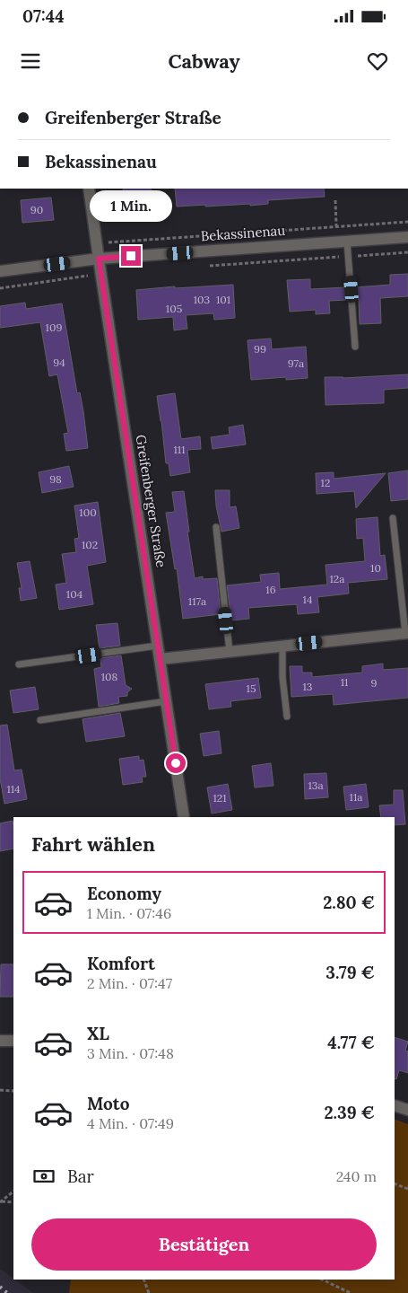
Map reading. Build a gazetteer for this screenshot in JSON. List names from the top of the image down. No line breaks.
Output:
{"streets":{"street":["Bekassinenau","Greifenberger Straße"]},"crossings":[["Bekassinenau","Greifenberger Straße"]],"house_numbers":["90","103","101","105","109","99","94","97a","111","98","12","100","102","10","12a","16","104","14","117a","108","11","9","13","15","13a","114","11a","121"],"page":{"status":"07:44","header":"Cabway","banner":["Greifenberger Straße","Bekassinenau"],"bubble":"1 Min.","heading":"Fahrt wählen","list":[{"name":"Economy","note":"1 Min. · 07:46","value":"2.80 €"},{"name":"Komfort","note":"2 Min. · 07:47","value":"3.79 €"},{"name":"XL","note":"3 Min. · 07:48","value":"4.77 €"},{"name":"Moto","note":"4 Min. · 07:49","value":"2.39 €"}],"pay":["Bar","240 m"],"buttons":"Bestätigen"}}
